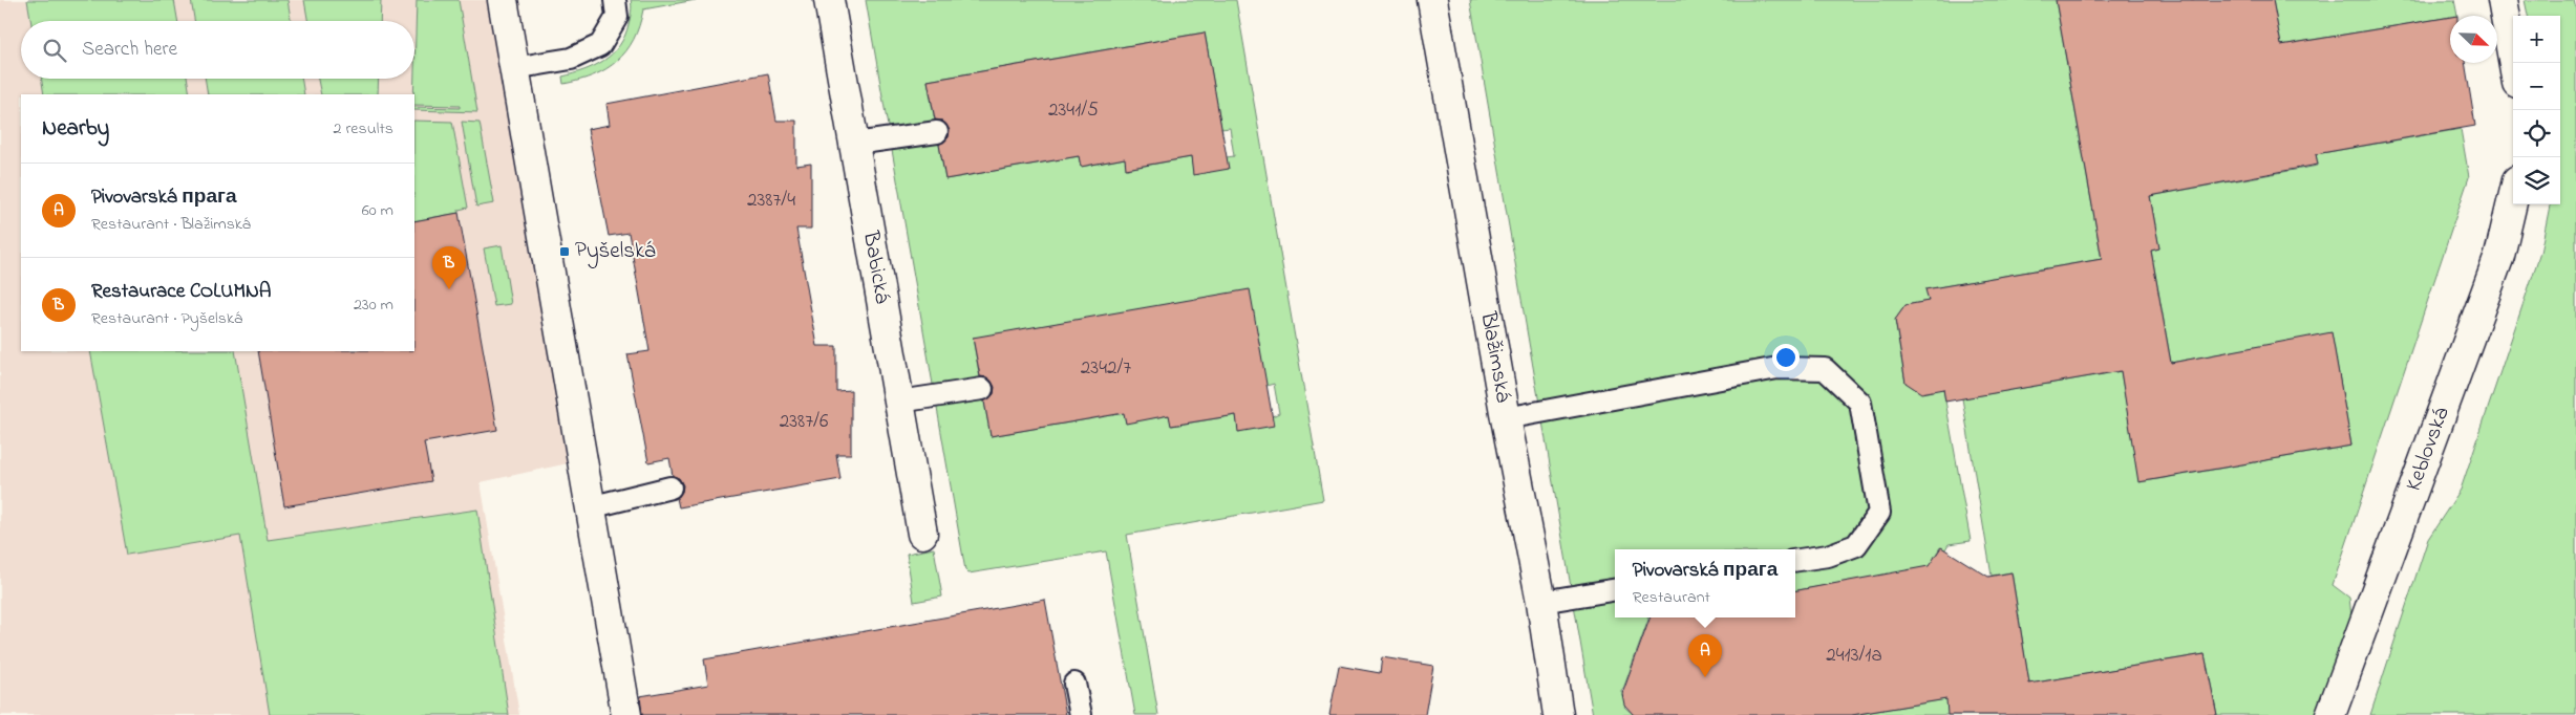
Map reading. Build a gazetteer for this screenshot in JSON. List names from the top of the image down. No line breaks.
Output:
{"streets":{"street":["Babická","Blažimská","Keblovská"]},"places":{"transit":["Pyšelská"]},"house_numbers":["2341/5","2387/4","2342/7","2387/6","2413/1a"],"north":"bottom right","page":{"map_buttons":["+","−"],"search":"Search here","heading":["Nearby","2 results"],"list":[{"mark":"A","name":"Pivovarská прага","note":"Restaurant · Blažimská","value":"60 m"},{"mark":"B","name":"Restaurace COLUMNA","note":"Restaurant · Pyšelská","value":"230 m"}],"pins":["B","A"],"popup":["Pivovarská прага","Restaurant"]}}
